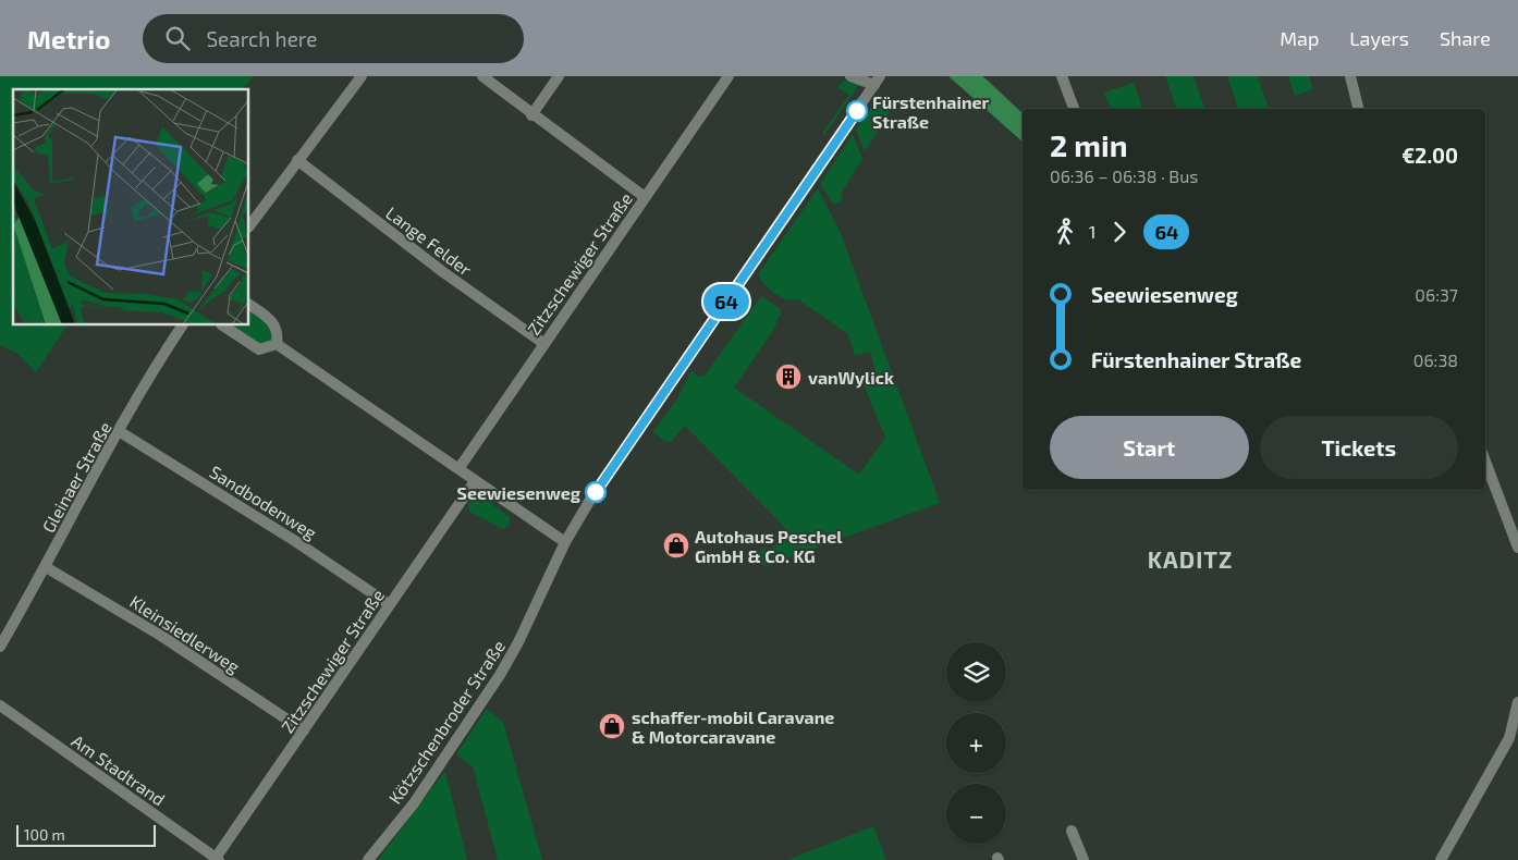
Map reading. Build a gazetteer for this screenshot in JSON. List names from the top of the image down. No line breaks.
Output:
{"streets":{"street":["Lange Felder","Zitzschewiger Straße","Gleinaer Straße","Sandbodenweg","Kleinsiedlerweg","Kötzschenbroder Straße","Am Stadtrand"]},"crossings":[["Lange Felder","Zitzschewiger Straße"],["Zitzschewiger Straße","Sandbodenweg"],["Zitzschewiger Straße","Kleinsiedlerweg"],["Zitzschewiger Straße","Am Stadtrand"],["Gleinaer Straße","Sandbodenweg"],["Gleinaer Straße","Kleinsiedlerweg"]],"districts":["KADITZ"],"places":{"other":["Fürstenhainer Straße","Seewiesenweg"],"building":["vanWylick"],"shop":["Autohaus Peschel GmbH & Co. KG","schaffer-mobil Caravane & Motorcaravane"]},"lines":["bus line 64"],"scale_bar":"100 m","page":{"header":"Metrio","search":"Search here","nav":["Map","Layers","Share"],"on_map":"64","heading":["2 min","06:36 – 06:38 · Bus","€2.00"],"legs":["1","64"],"list":[{"name":"Seewiesenweg","value":"06:37"},{"name":"Fürstenhainer Straße","value":"06:38"}],"buttons":["Start","Tickets"],"map_buttons":["+","−"],"scale":"100 m"}}
